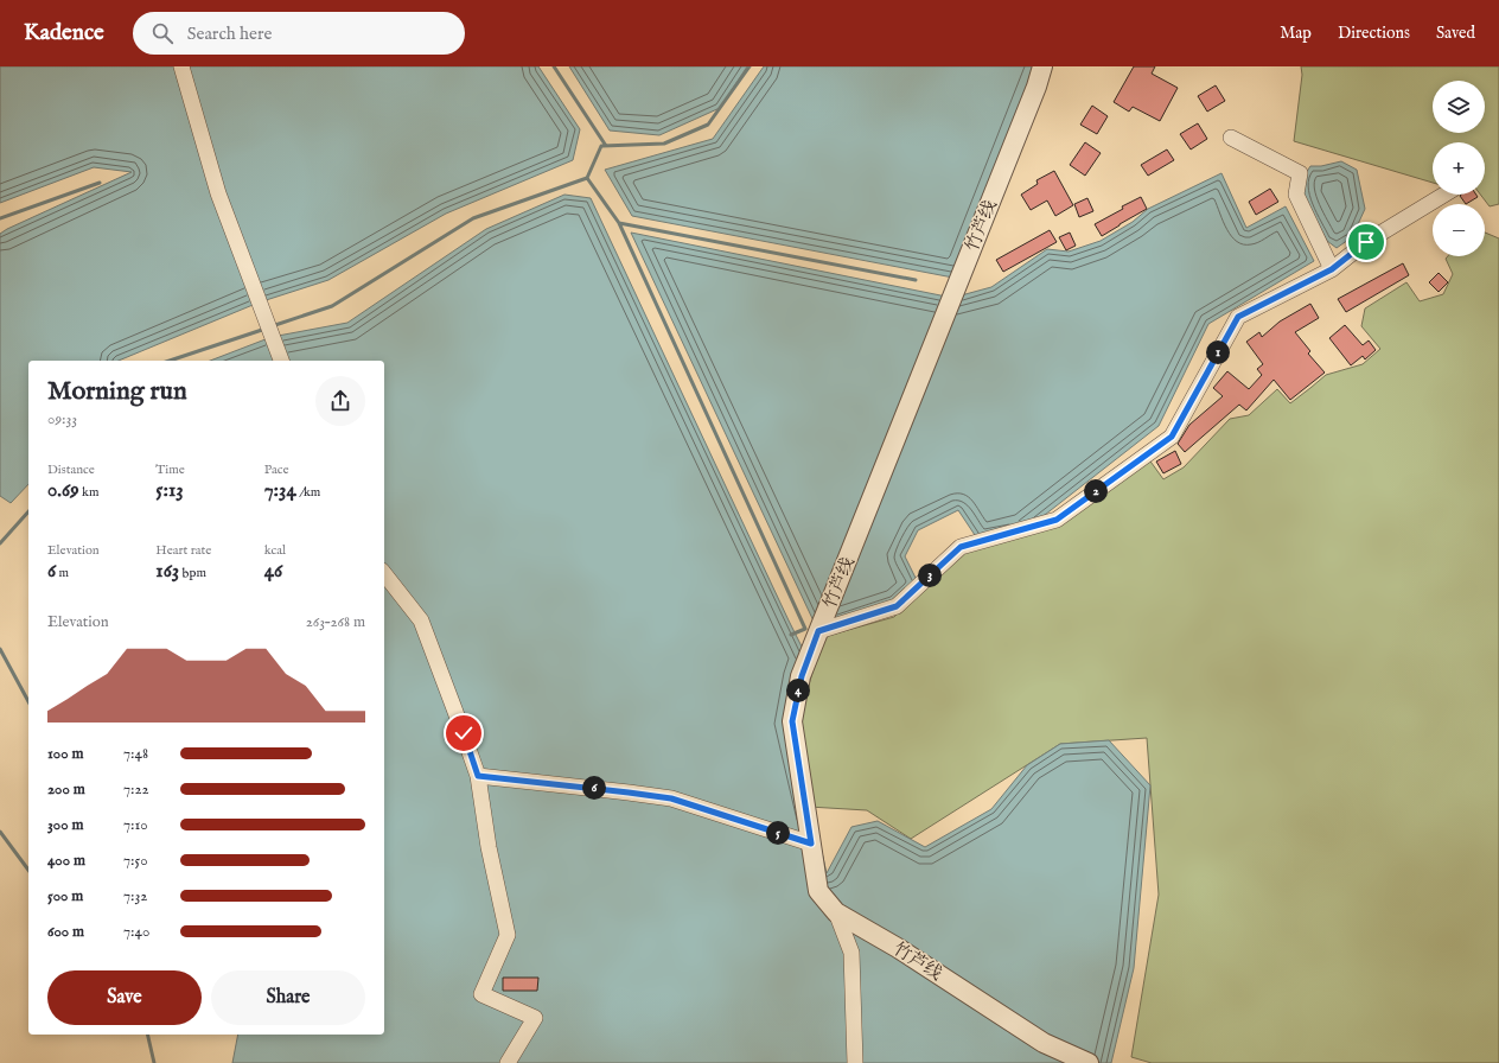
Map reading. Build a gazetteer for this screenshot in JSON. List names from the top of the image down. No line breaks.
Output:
{"streets":{"street":["竹芦线"]},"page":{"header":"Kadence","search":"Search here","nav":["Map","Directions","Saved"],"map_buttons":["+","−"],"pins":["1","2","3","4","6","5"],"heading":["Morning run","09:33"],"stats":[["Distance","0.69 km"],["Time","5:13"],["Pace","7:34 /km"],["Elevation","6 m"],["Heart rate","163 bpm"],["kcal","46"]],"chart":["Elevation","263–268 m"],"list":[{"name":"100 m","note":"7:48"},{"name":"200 m","note":"7:22"},{"name":"300 m","note":"7:10"},{"name":"400 m","note":"7:50"},{"name":"500 m","note":"7:32"},{"name":"600 m","note":"7:40"}],"buttons":["Save","Share"]}}
